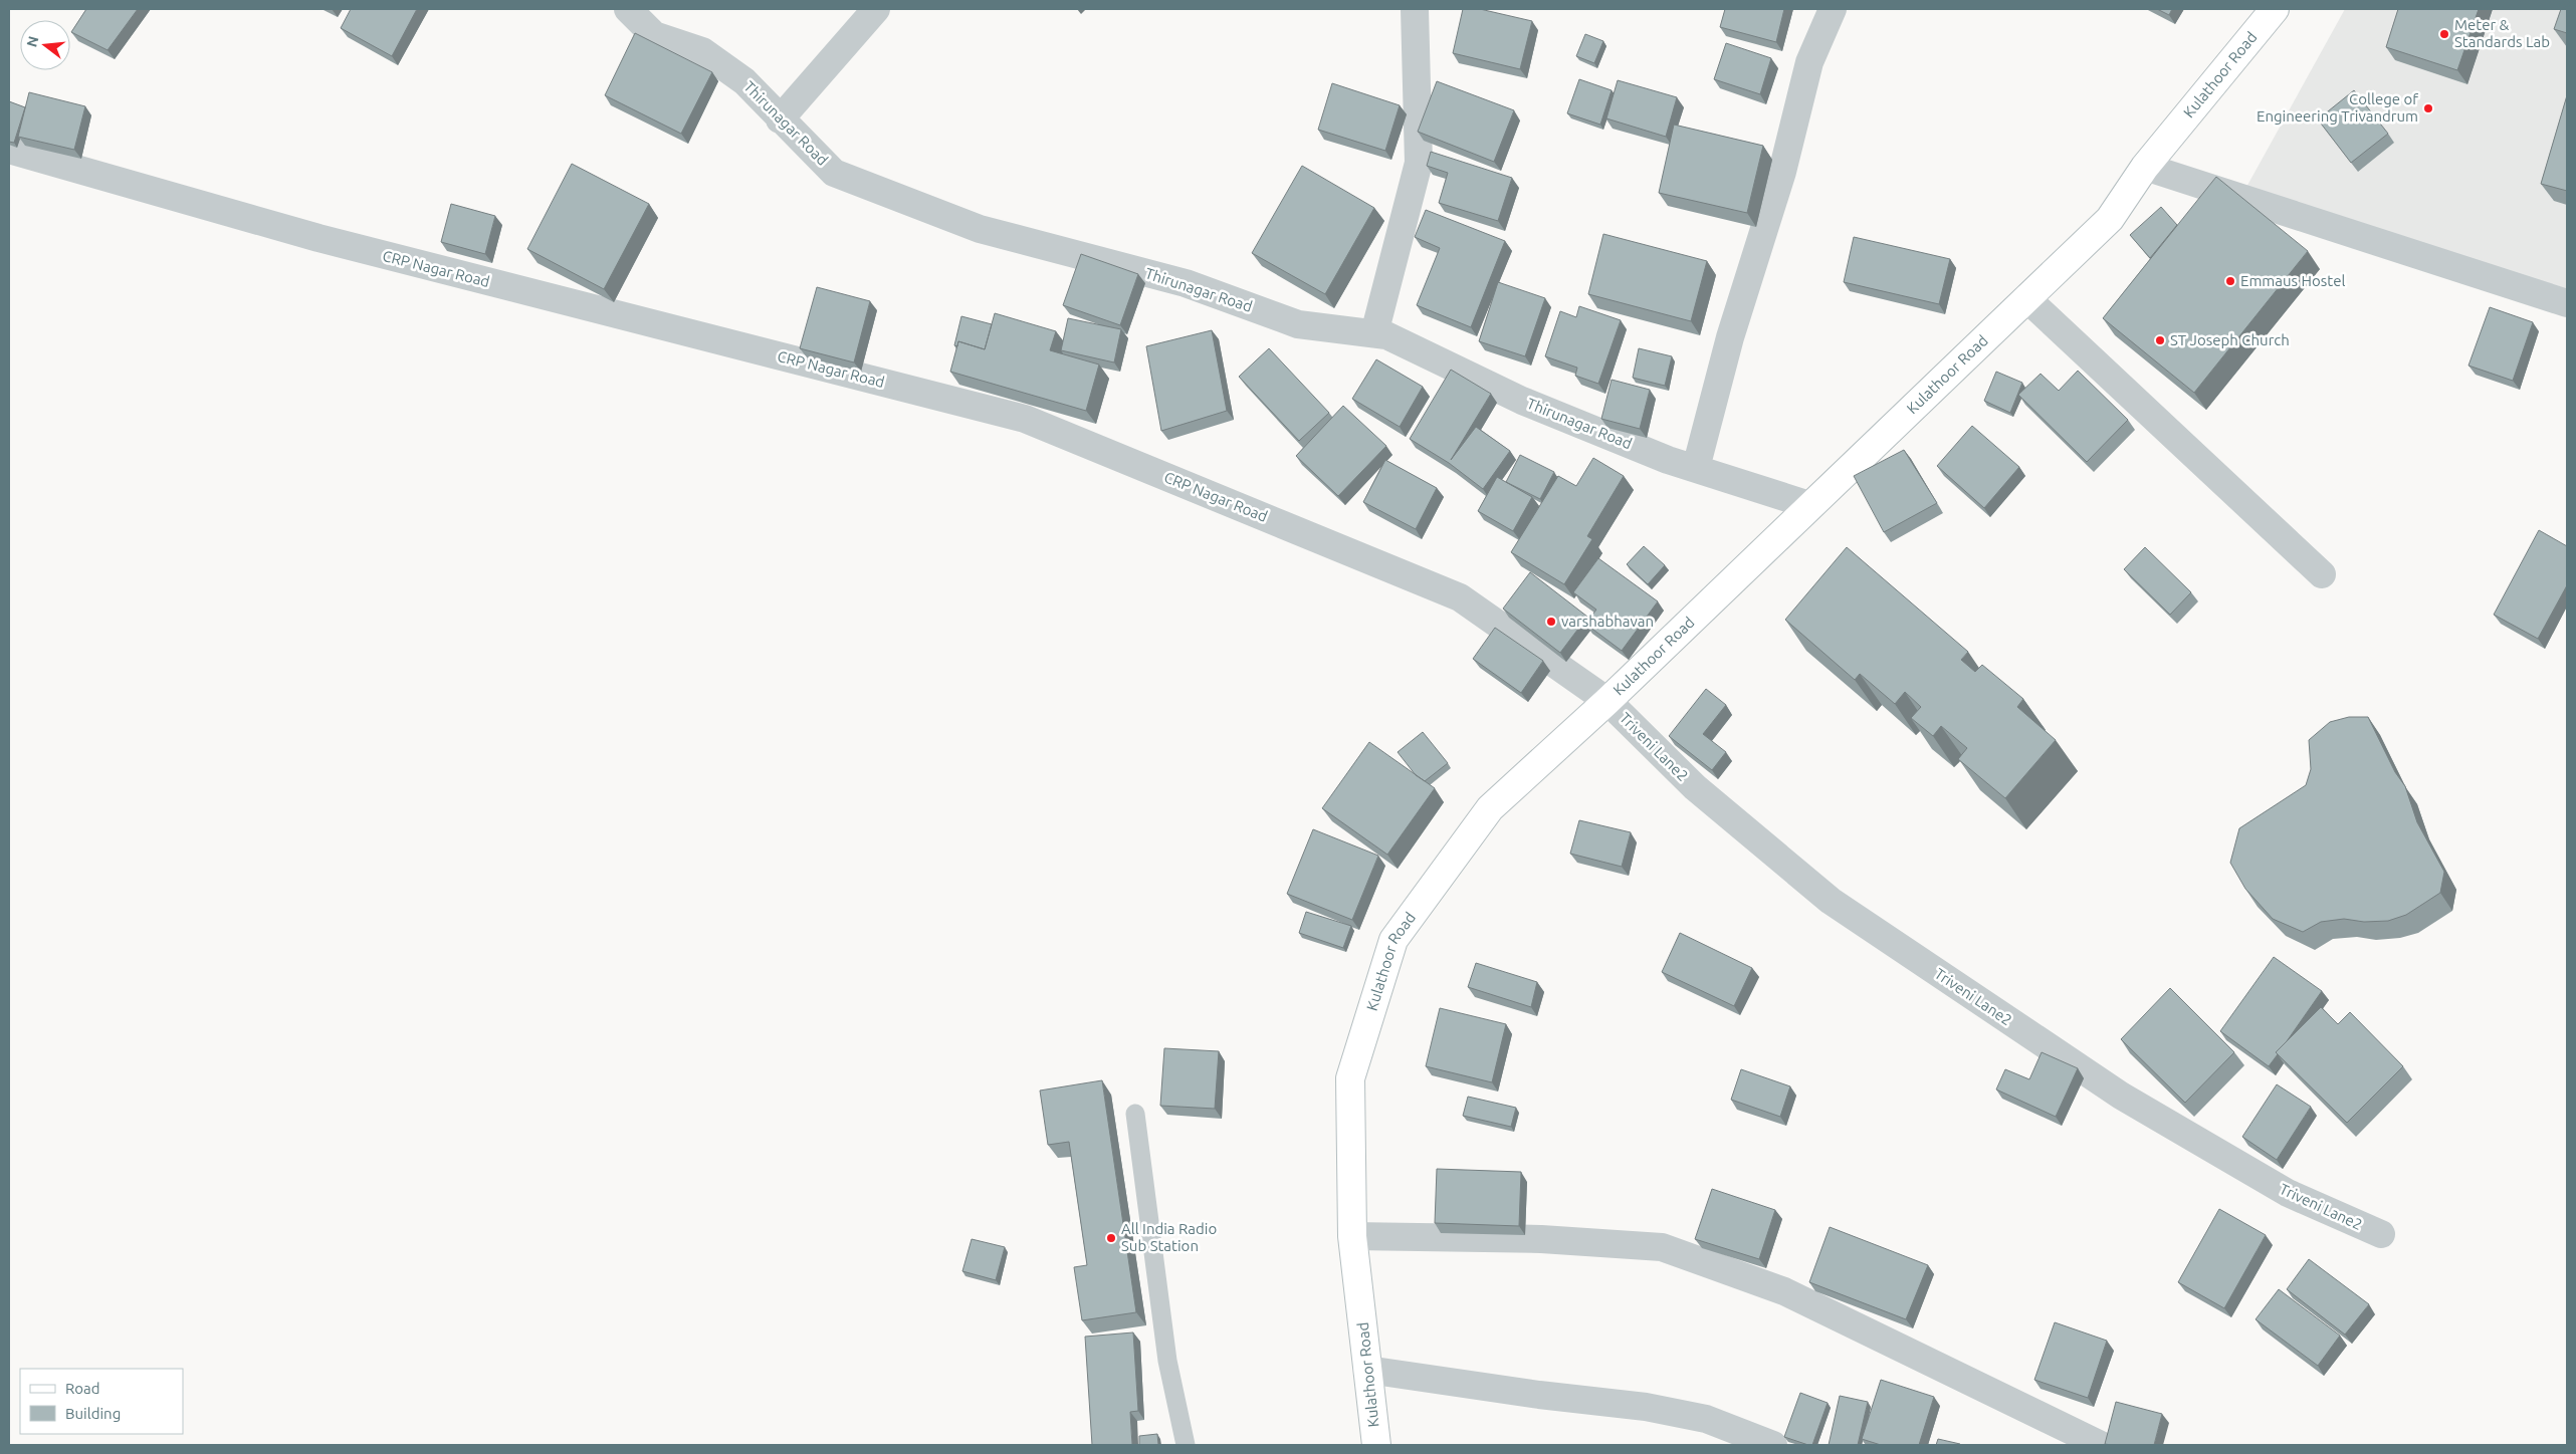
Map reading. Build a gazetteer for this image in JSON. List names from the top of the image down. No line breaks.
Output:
{"streets":{"main road":["Kulathoor Road"],"street":["Thirunagar Road","CRP Nagar Road","Triveni Lane2"]},"crossings":[["Kulathoor Road","Thirunagar Road"],["Kulathoor Road","CRP Nagar Road"],["Kulathoor Road","Triveni Lane2"],["CRP Nagar Road","Triveni Lane2"]],"places":["Meter & Standards Lab","College of Engineering Trivandrum","Emmaus Hostel","ST Joseph Church","varshabhavan","All India Radio Sub Station"],"legend":["Road","Building"],"north":"left"}
